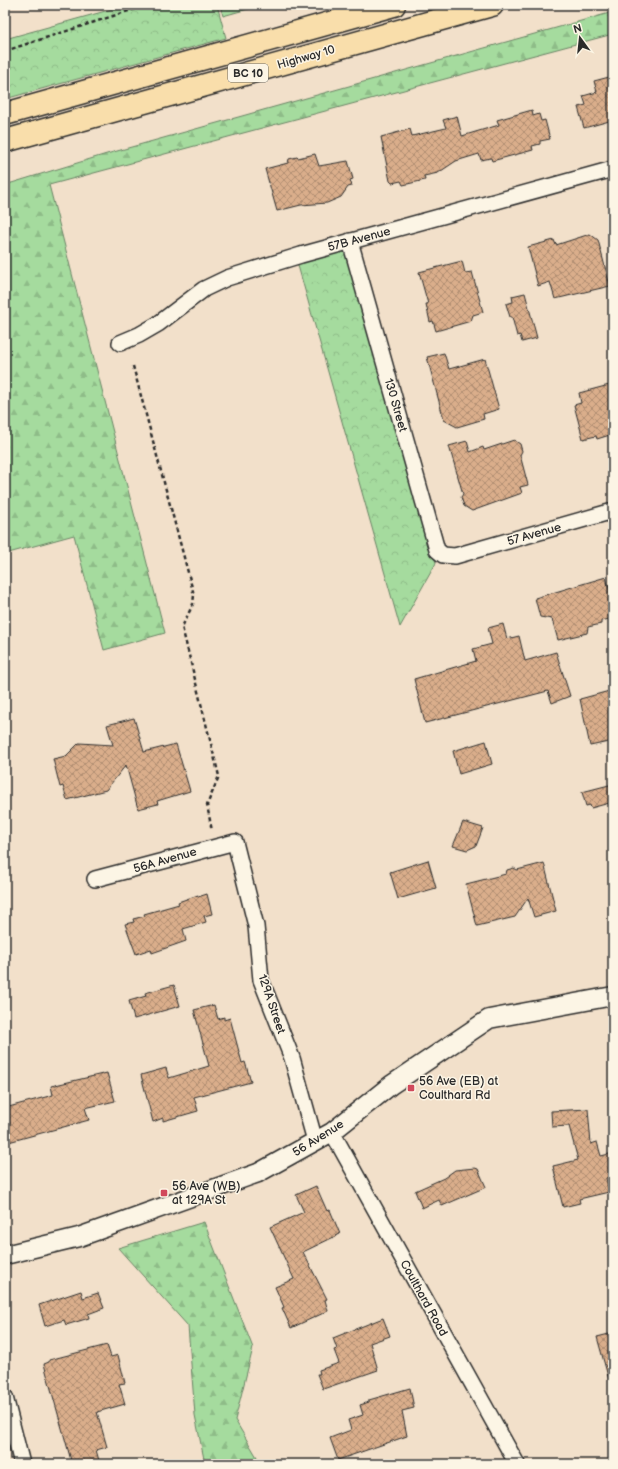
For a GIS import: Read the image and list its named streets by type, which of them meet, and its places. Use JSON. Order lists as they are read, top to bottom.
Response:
{
  "streets": {
    "highway": ["Highway 10", "BC 10"],
    "street": [
      "57B Avenue",
      "130 Street",
      "57 Avenue",
      "56A Avenue",
      "129A Street",
      "56 Avenue",
      "Coulthard Road"
    ]
  },
  "crossings": [
    ["57B Avenue", "130 Street"],
    ["130 Street", "57 Avenue"],
    ["56A Avenue", "129A Street"],
    ["129A Street", "56 Avenue"],
    ["56 Avenue", "Coulthard Road"]
  ],
  "places": {
    "transit": ["56 Ave (EB) at Coulthard Rd", "56 Ave (WB) at 129A St"]
  },
  "north": "top"
}
